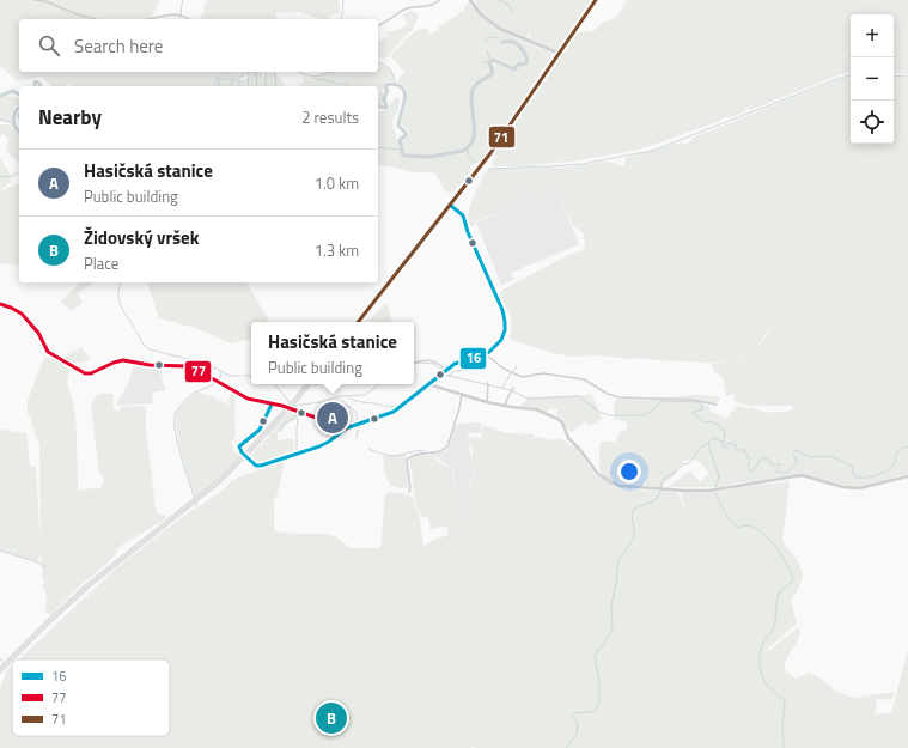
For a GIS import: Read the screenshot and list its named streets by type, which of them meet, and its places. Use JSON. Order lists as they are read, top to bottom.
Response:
{
  "lines": ["transit line 71", "transit line 16", "transit line 77"],
  "legend": ["16", "77", "71"],
  "page": {
    "map_buttons": ["+", "−"],
    "search": "Search here",
    "heading": ["Nearby", "2 results"],
    "list": [
      {
        "mark": "A",
        "name": "Hasičská stanice",
        "note": "Public building",
        "value": "1.0 km"
      },
      {
        "mark": "B",
        "name": "Židovský vršek",
        "note": "Place",
        "value": "1.3 km"
      }
    ],
    "popup": ["Hasičská stanice", "Public building"],
    "pins": ["A", "B"]
  }
}
